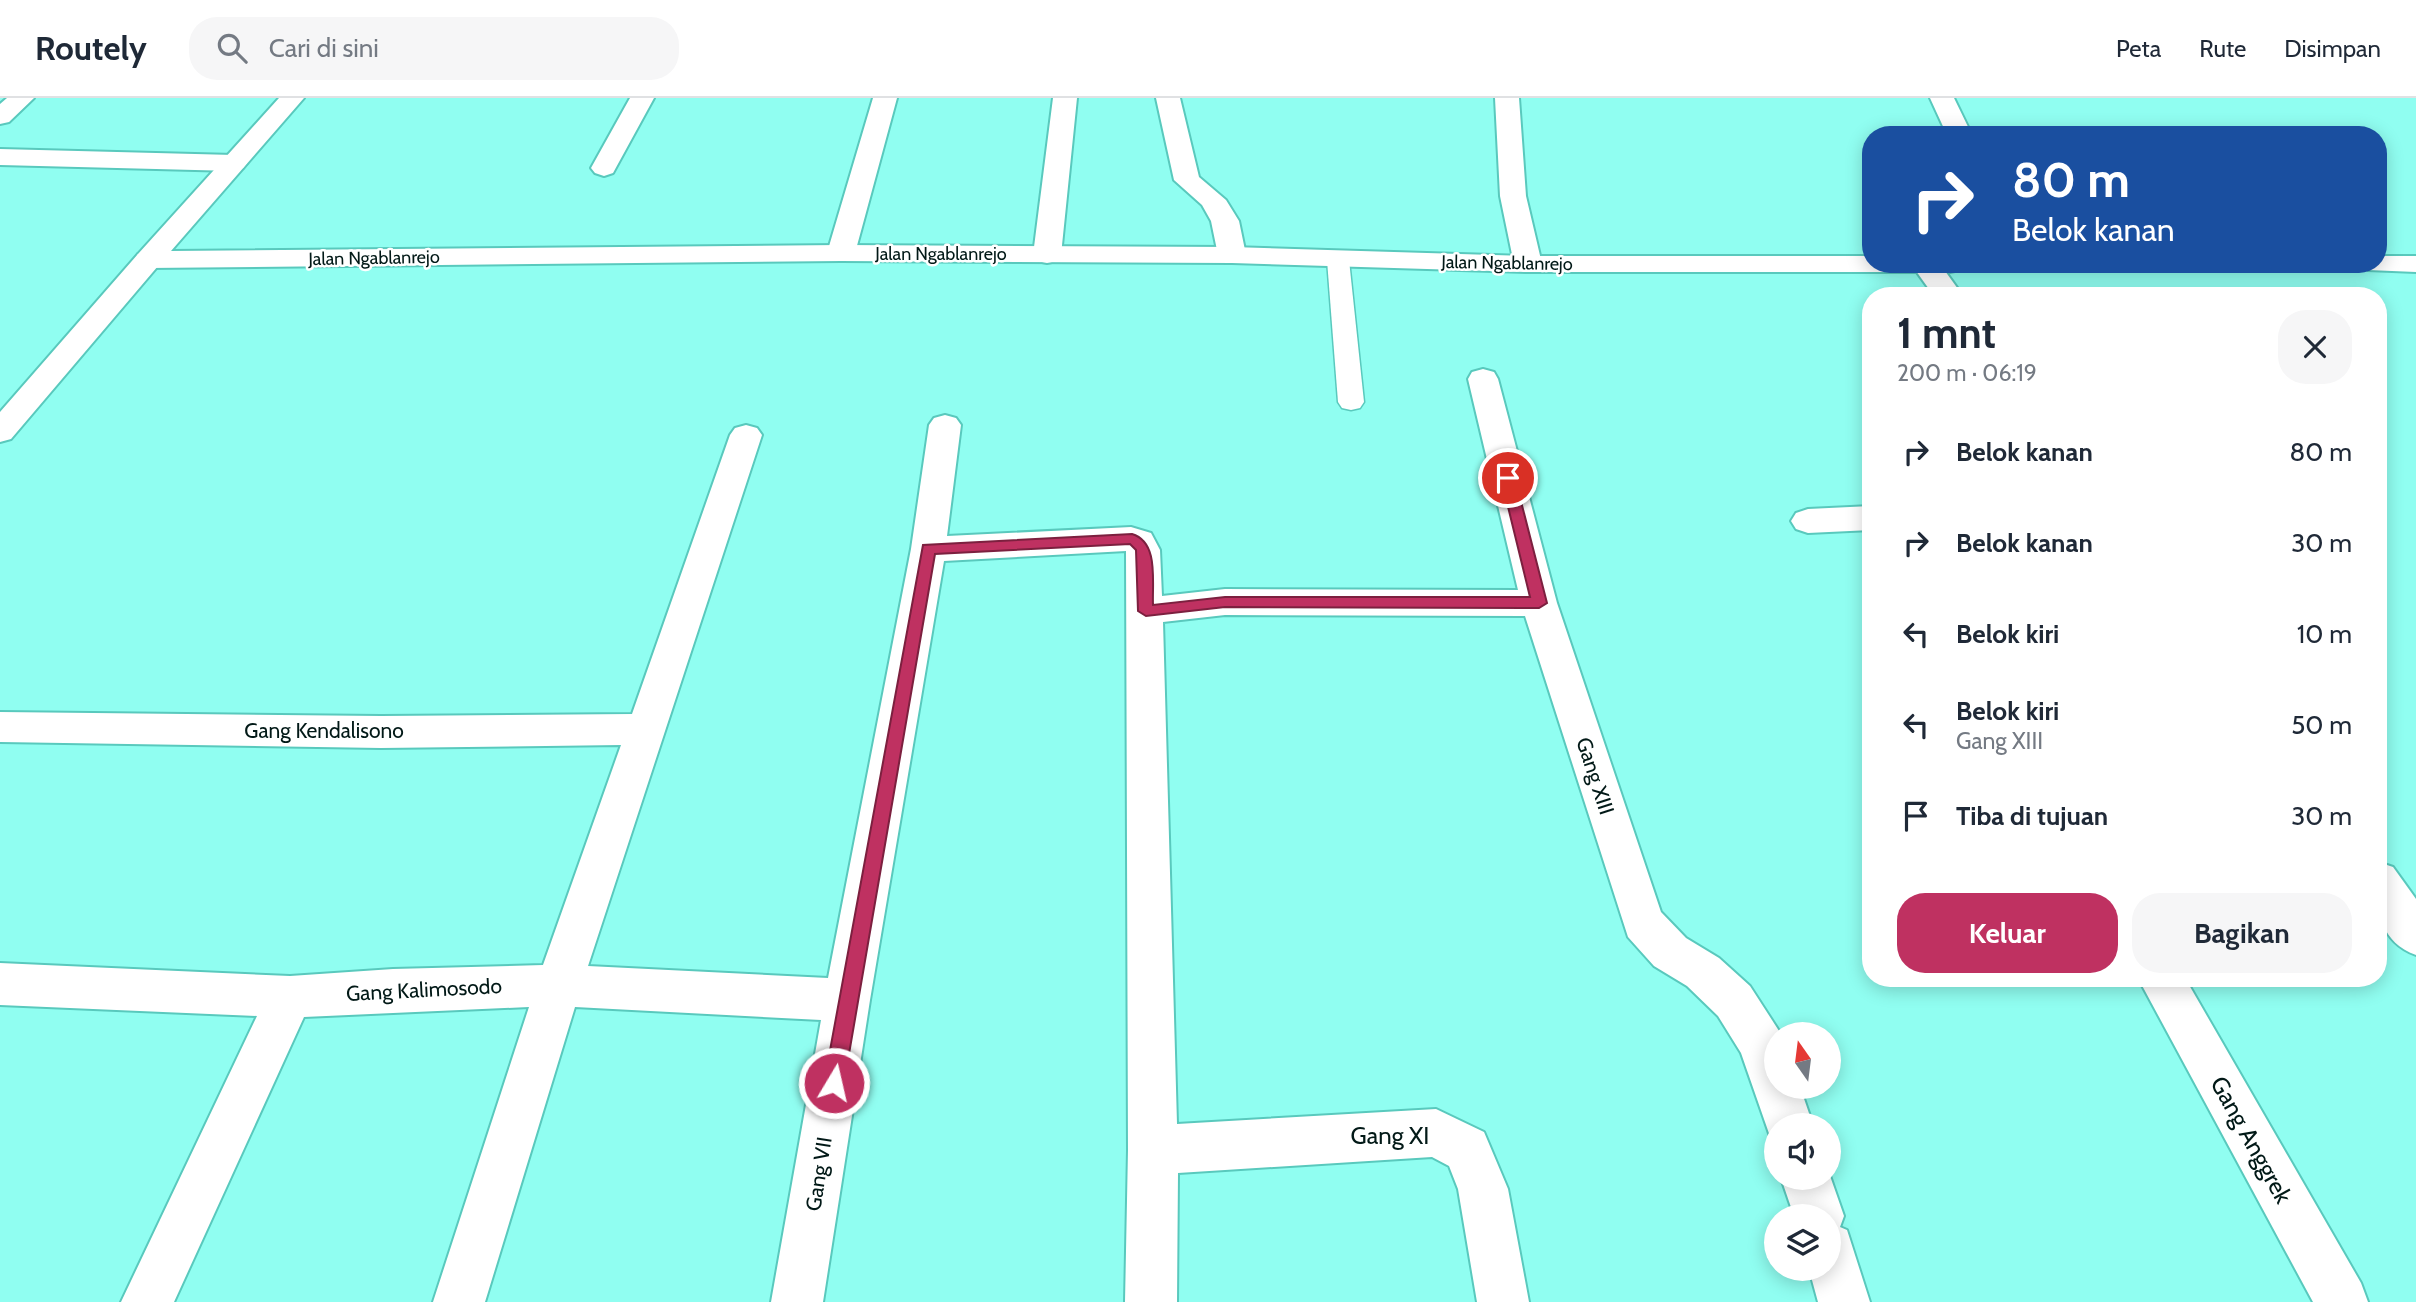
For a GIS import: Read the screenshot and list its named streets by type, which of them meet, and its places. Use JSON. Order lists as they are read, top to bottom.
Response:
{
  "streets": {
    "street": [
      "Jalan Ngablanrejo",
      "Gang Kendalisono",
      "Gang XIII",
      "Gang Kalimosodo",
      "Gang XI",
      "Gang Anggrek",
      "Gang VII"
    ]
  },
  "crossings": [
    ["Gang Kalimosodo", "Gang VII"]
  ],
  "north": "top",
  "page": {
    "header": "Routely",
    "search": "Cari di sini",
    "nav": ["Peta", "Rute", "Disimpan"],
    "turn": ["80 m", "Belok kanan"],
    "heading": ["1 mnt", "200 m · 06:19"],
    "list": [
      {
        "name": "Belok kanan",
        "value": "80 m"
      },
      {
        "name": "Belok kanan",
        "value": "30 m"
      },
      {
        "name": "Belok kiri",
        "value": "10 m"
      },
      {
        "name": "Belok kiri",
        "note": "Gang XIII",
        "value": "50 m"
      },
      {
        "name": "Tiba di tujuan",
        "value": "30 m"
      }
    ],
    "buttons": ["Keluar", "Bagikan"]
  }
}
